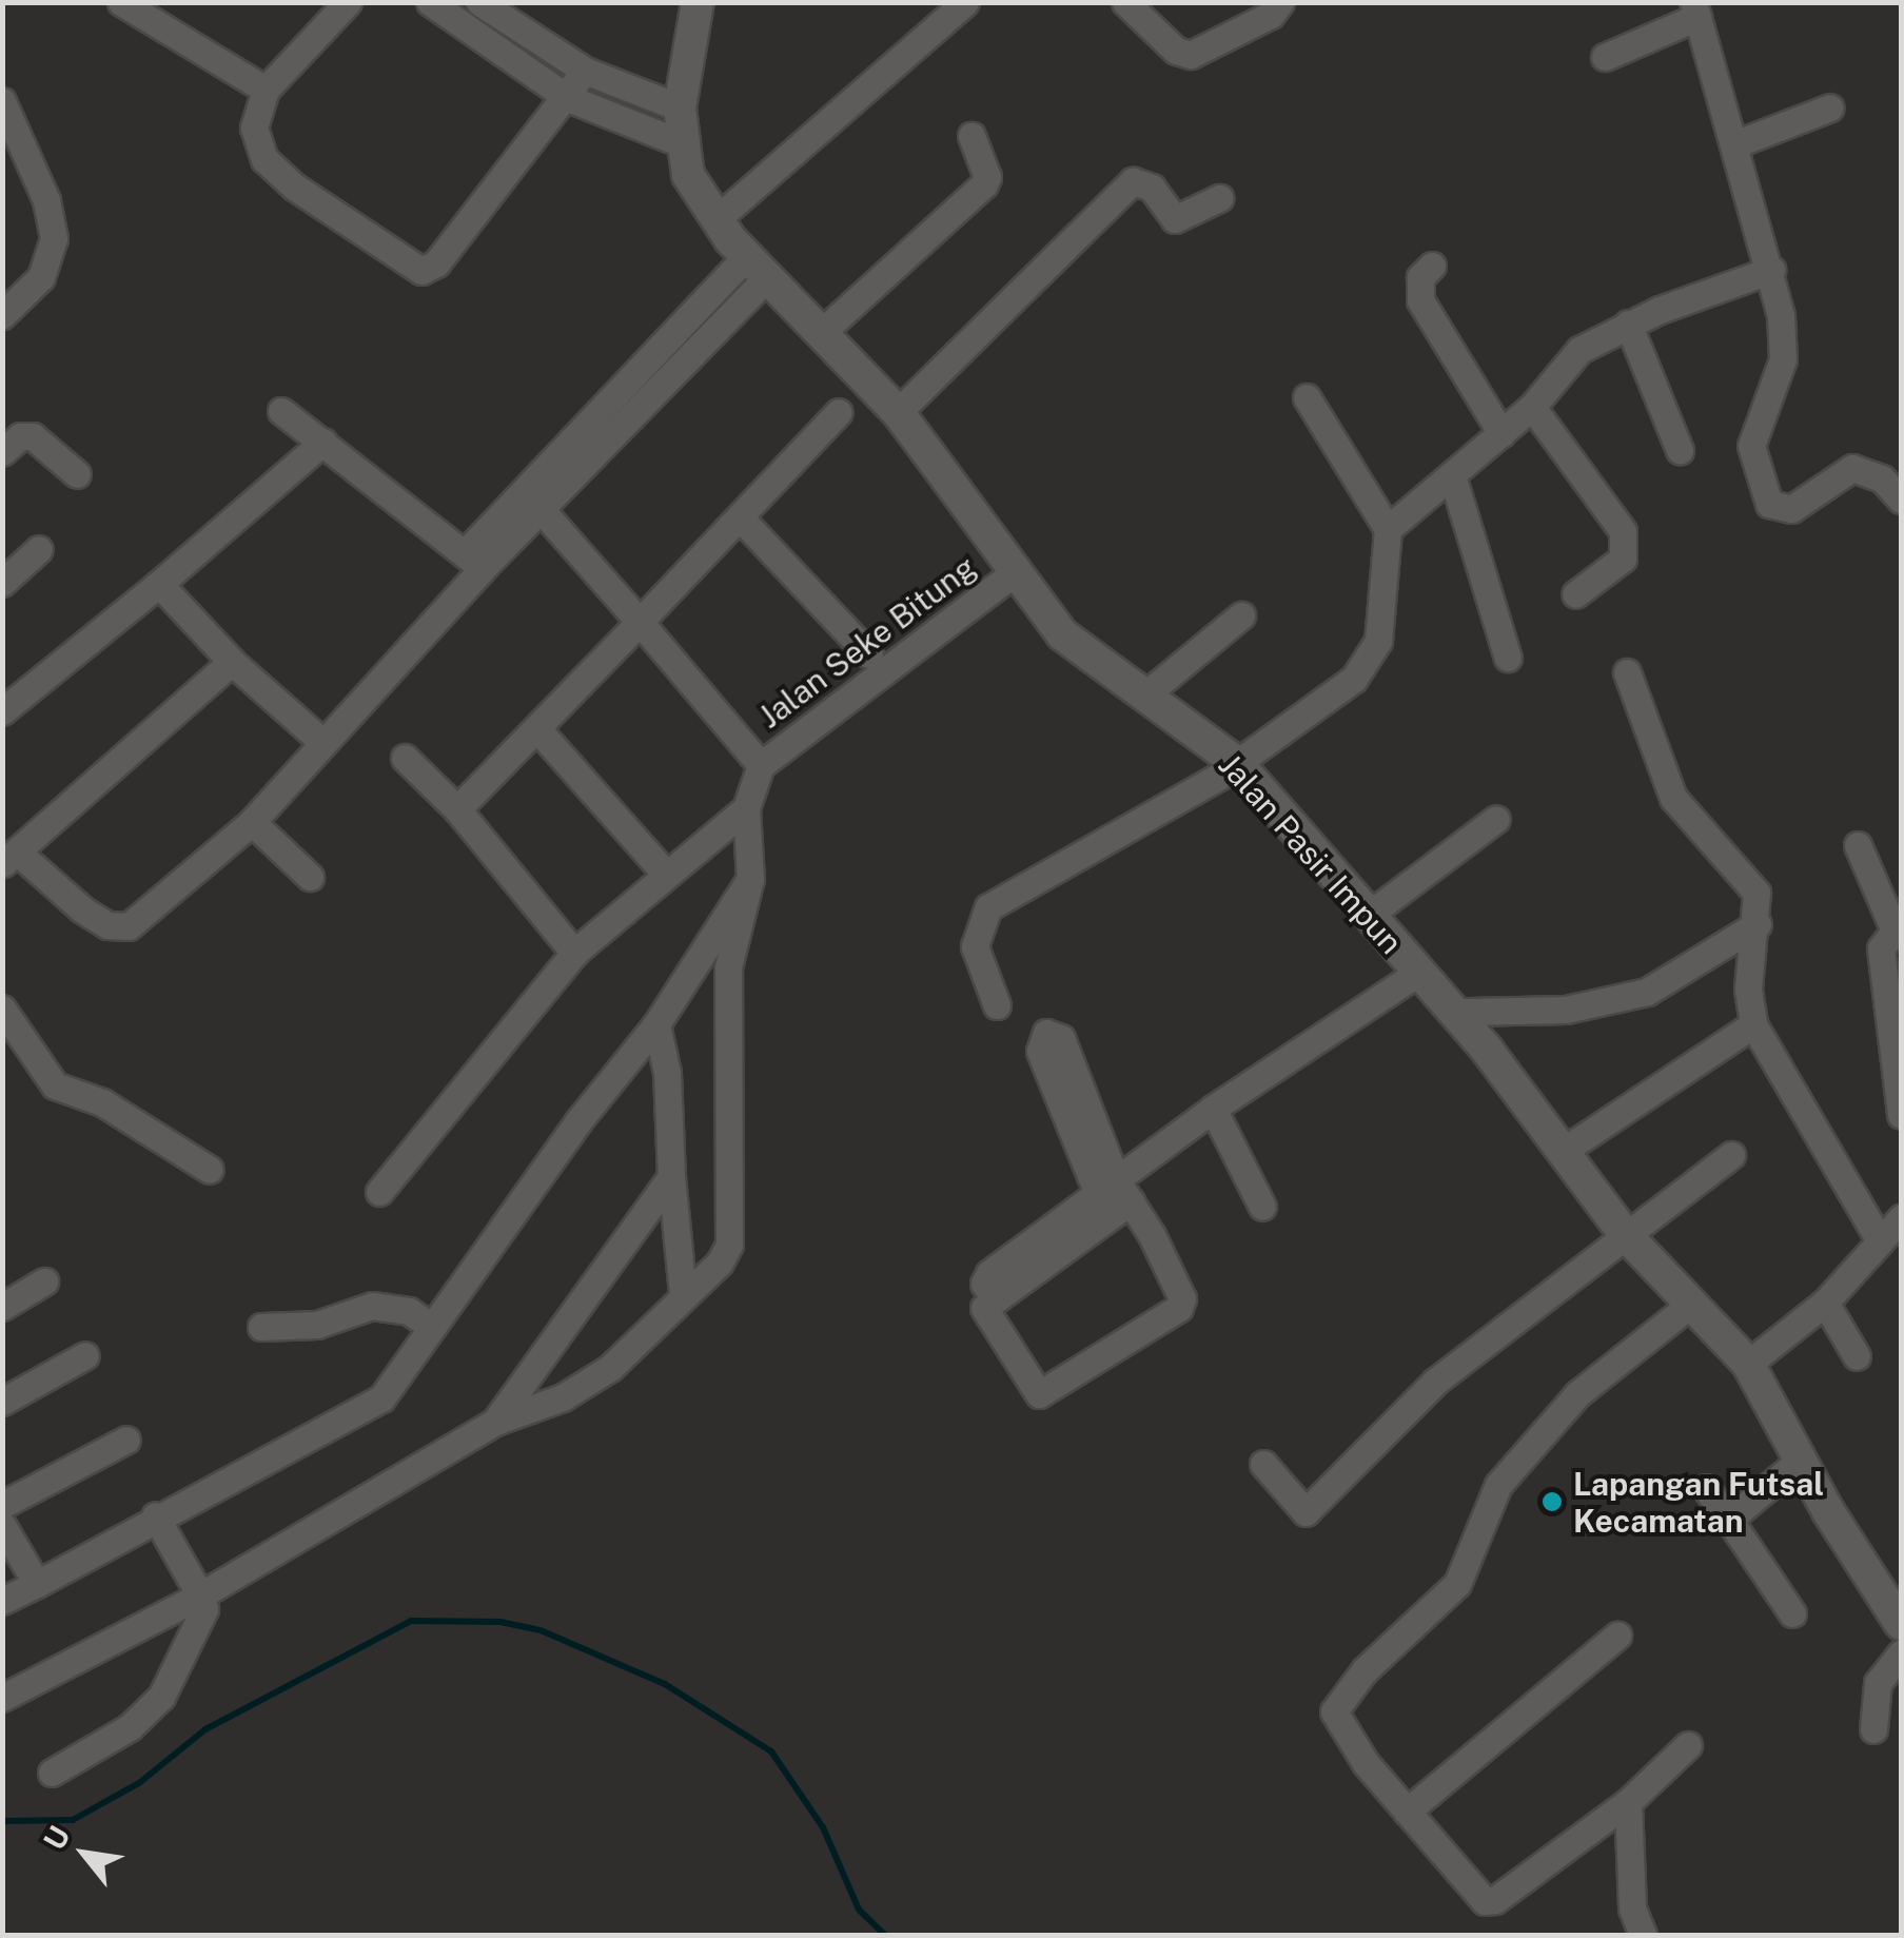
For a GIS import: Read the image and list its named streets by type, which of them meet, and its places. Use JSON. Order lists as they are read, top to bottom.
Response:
{
  "streets": {
    "street": ["Jalan Seke Bitung", "Jalan Pasir Impun"]
  },
  "crossings": [
    ["Jalan Seke Bitung", "Jalan Pasir Impun"]
  ],
  "places": ["Lapangan Futsal Kecamatan"],
  "north": "top left"
}
